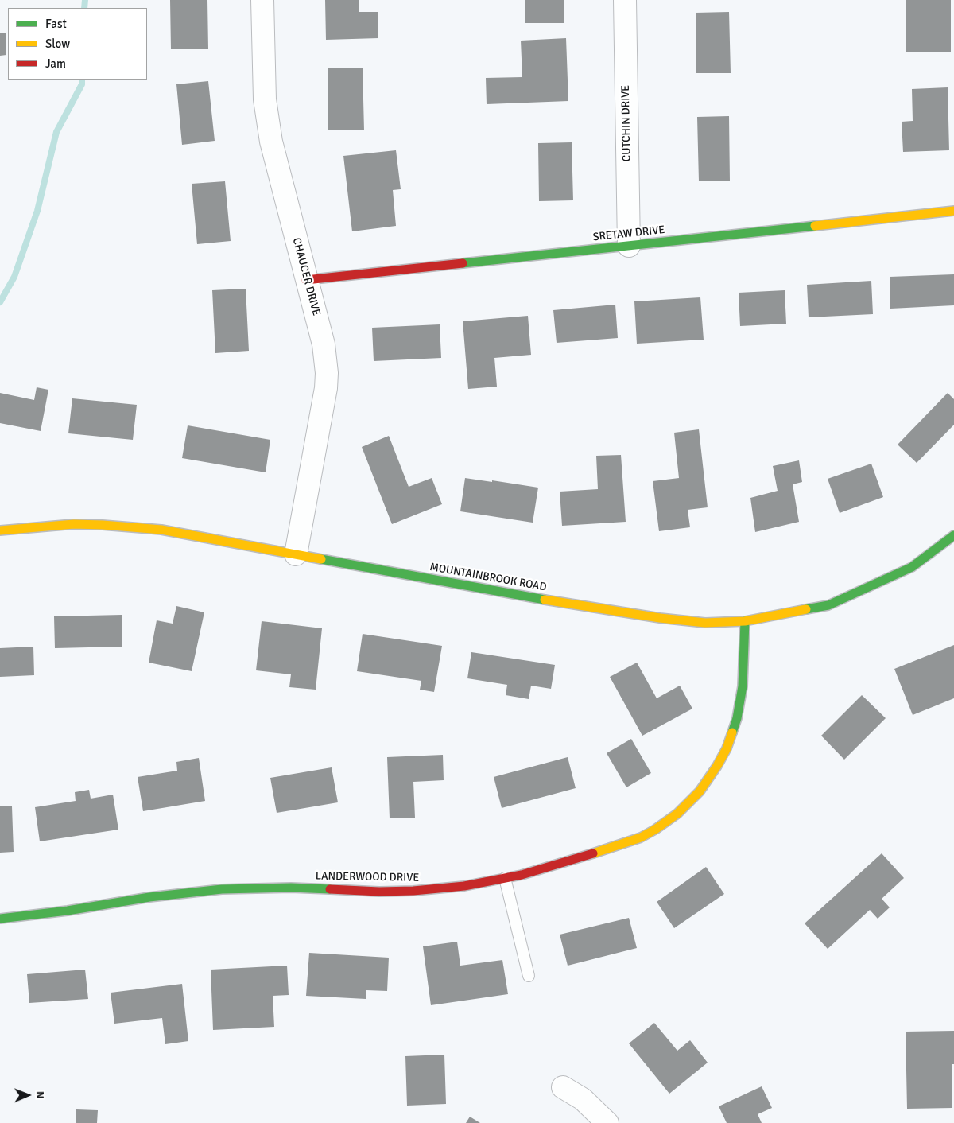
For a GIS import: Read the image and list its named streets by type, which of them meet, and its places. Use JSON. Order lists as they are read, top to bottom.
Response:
{
  "streets": {
    "street": [
      "CUTCHIN DRIVE",
      "SRETAW DRIVE",
      "CHAUCER DRIVE",
      "MOUNTAINBROOK ROAD",
      "LANDERWOOD DRIVE"
    ]
  },
  "crossings": [
    ["CUTCHIN DRIVE", "SRETAW DRIVE"],
    ["SRETAW DRIVE", "CHAUCER DRIVE"],
    ["CHAUCER DRIVE", "MOUNTAINBROOK ROAD"],
    ["MOUNTAINBROOK ROAD", "LANDERWOOD DRIVE"]
  ],
  "legend": ["Fast", "Slow", "Jam"],
  "north": "right"
}
